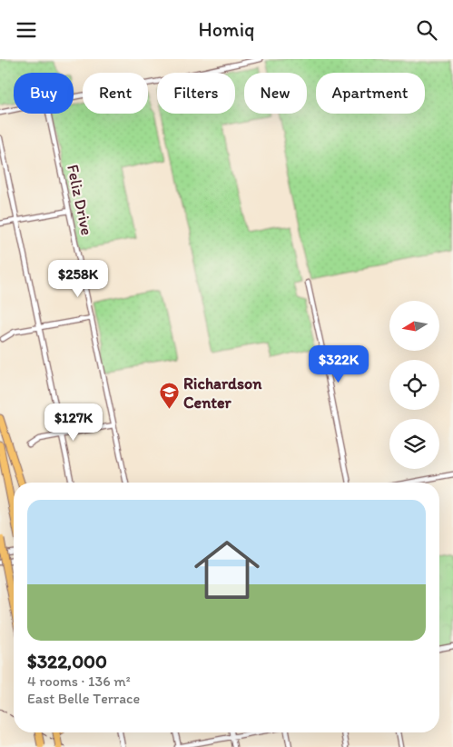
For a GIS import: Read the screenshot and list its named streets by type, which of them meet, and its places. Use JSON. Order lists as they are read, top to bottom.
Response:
{
  "streets": {
    "street": ["Feliz Drive"]
  },
  "places": {
    "school or university": ["Richardson Center"]
  },
  "north": "left",
  "page": {
    "header": "Homiq",
    "chip": [
      "Buy",
      "Rent",
      "Filters",
      "New",
      "Apartment"
    ],
    "price": ["$258K", "$322K", "$127K"],
    "list": [
      {
        "name": "$322,000",
        "note": "4 rooms · 136 m² · East Belle Terrace"
      }
    ]
  }
}
